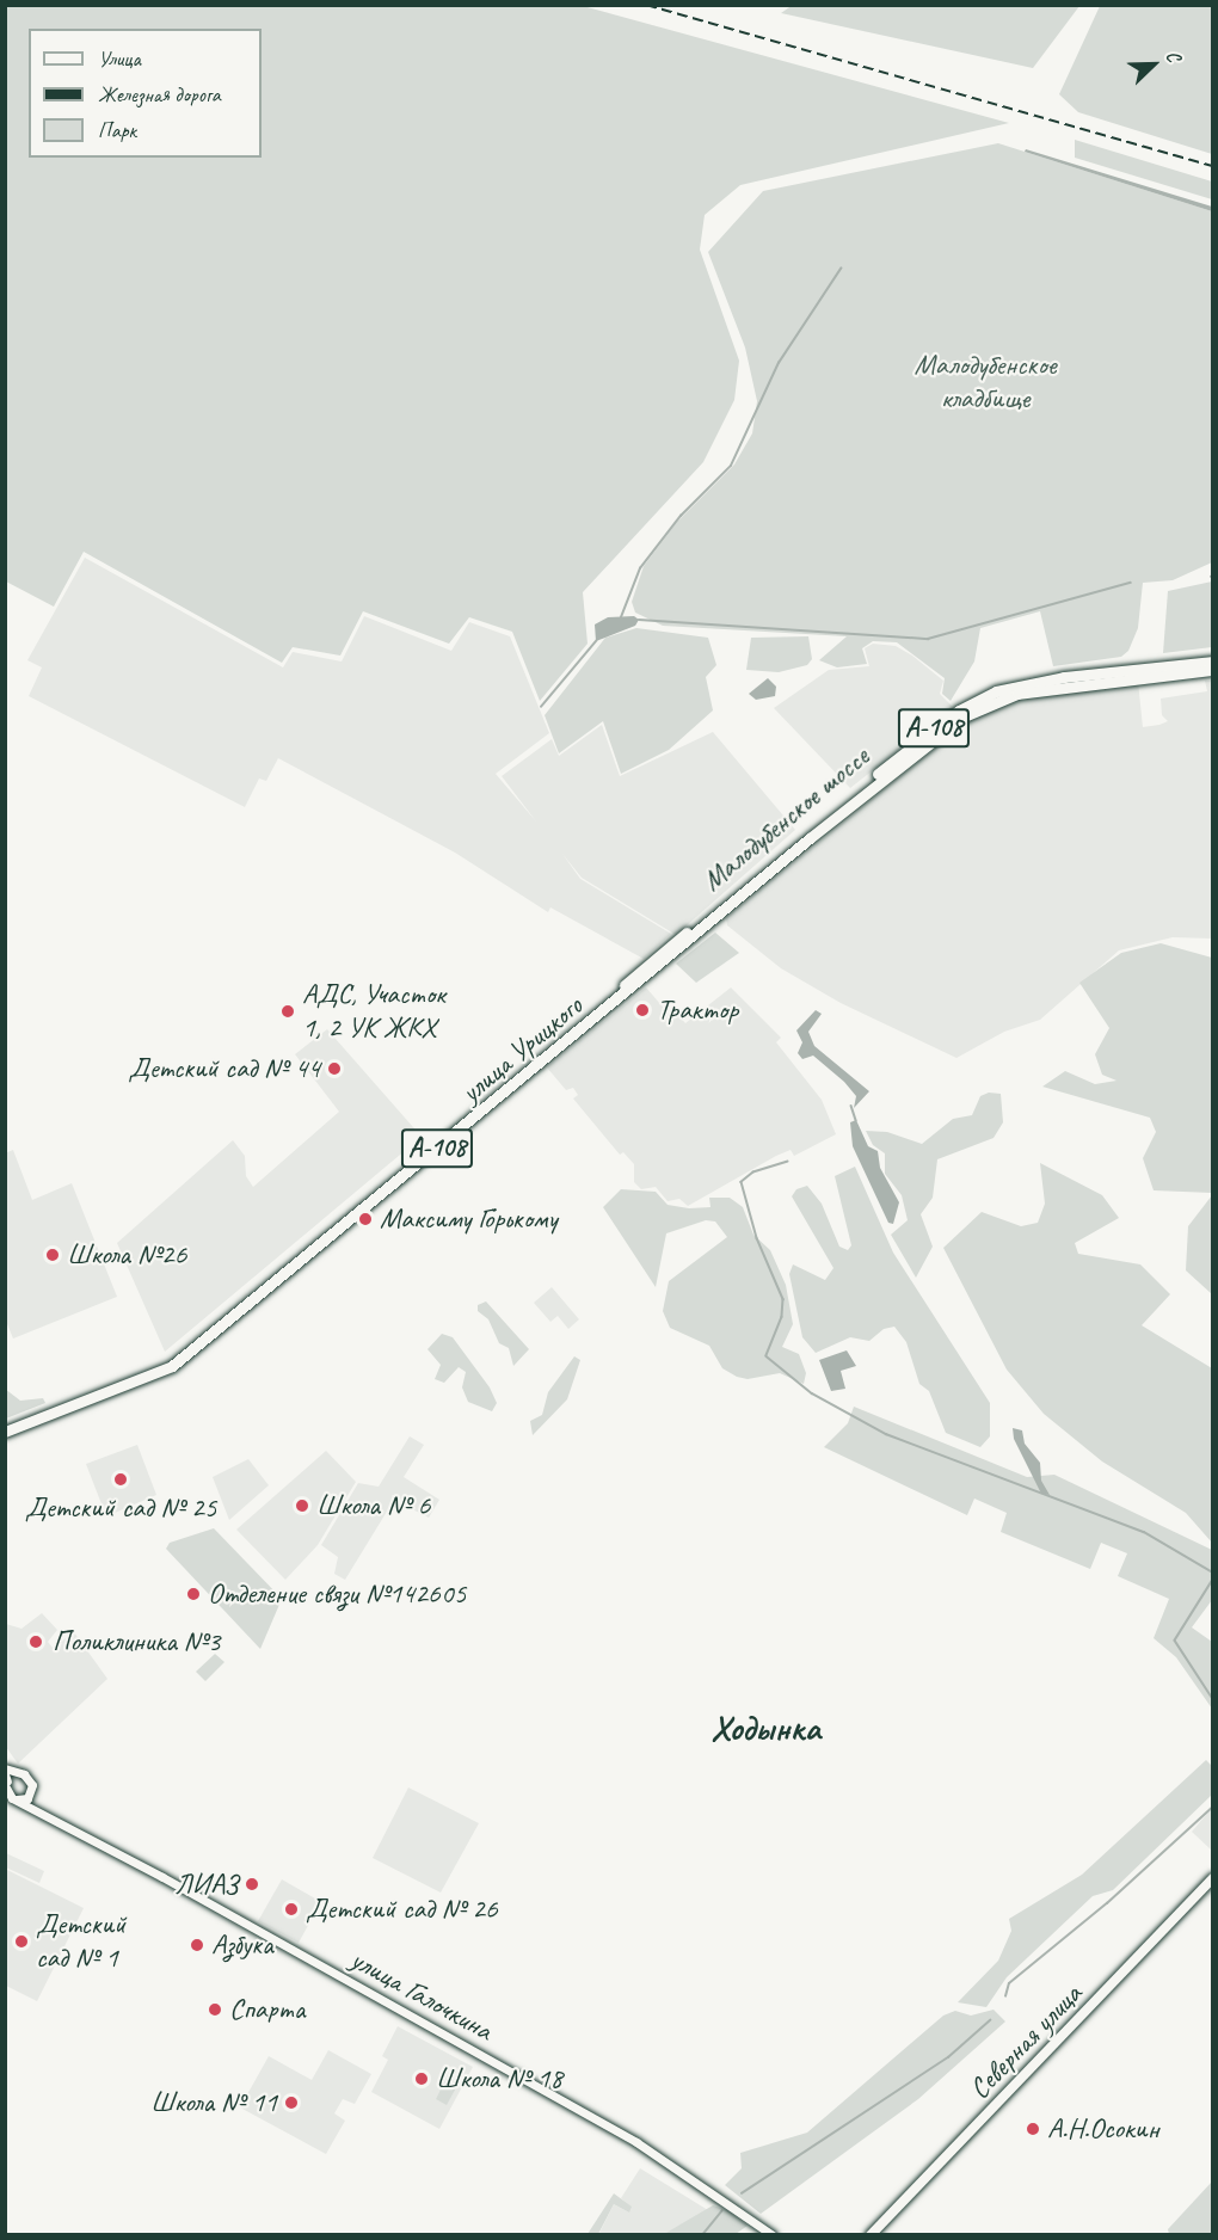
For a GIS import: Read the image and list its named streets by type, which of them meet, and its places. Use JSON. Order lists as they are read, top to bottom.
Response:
{
  "streets": {
    "highway": ["А-108", "Малодубенское шоссе", "улица Урицкого"],
    "main road": ["Северная улица"],
    "street": ["улица Галочкина"]
  },
  "crossings": [
    ["Малодубенское шоссе", "улица Урицкого"]
  ],
  "districts": ["Ходынка"],
  "parks": ["Малодубенское кладбище"],
  "places": [
    "Трактор",
    "АДС, Участок 1, 2 УК ЖКХ",
    "Детский сад № 44",
    "Максиму Горькому",
    "Школа №26",
    "Детский сад № 25",
    "Школа № 6",
    "Отделение связи №142605",
    "Поликлиника №3",
    "ЛИАЗ",
    "Детский сад № 26",
    "Детский сад № 1",
    "Азбука",
    "Спарта",
    "Школа № 18",
    "Школа № 11",
    "А.Н.Осокин"
  ],
  "legend": ["Улица", "Железная дорога", "Парк"],
  "north": "top right"
}
